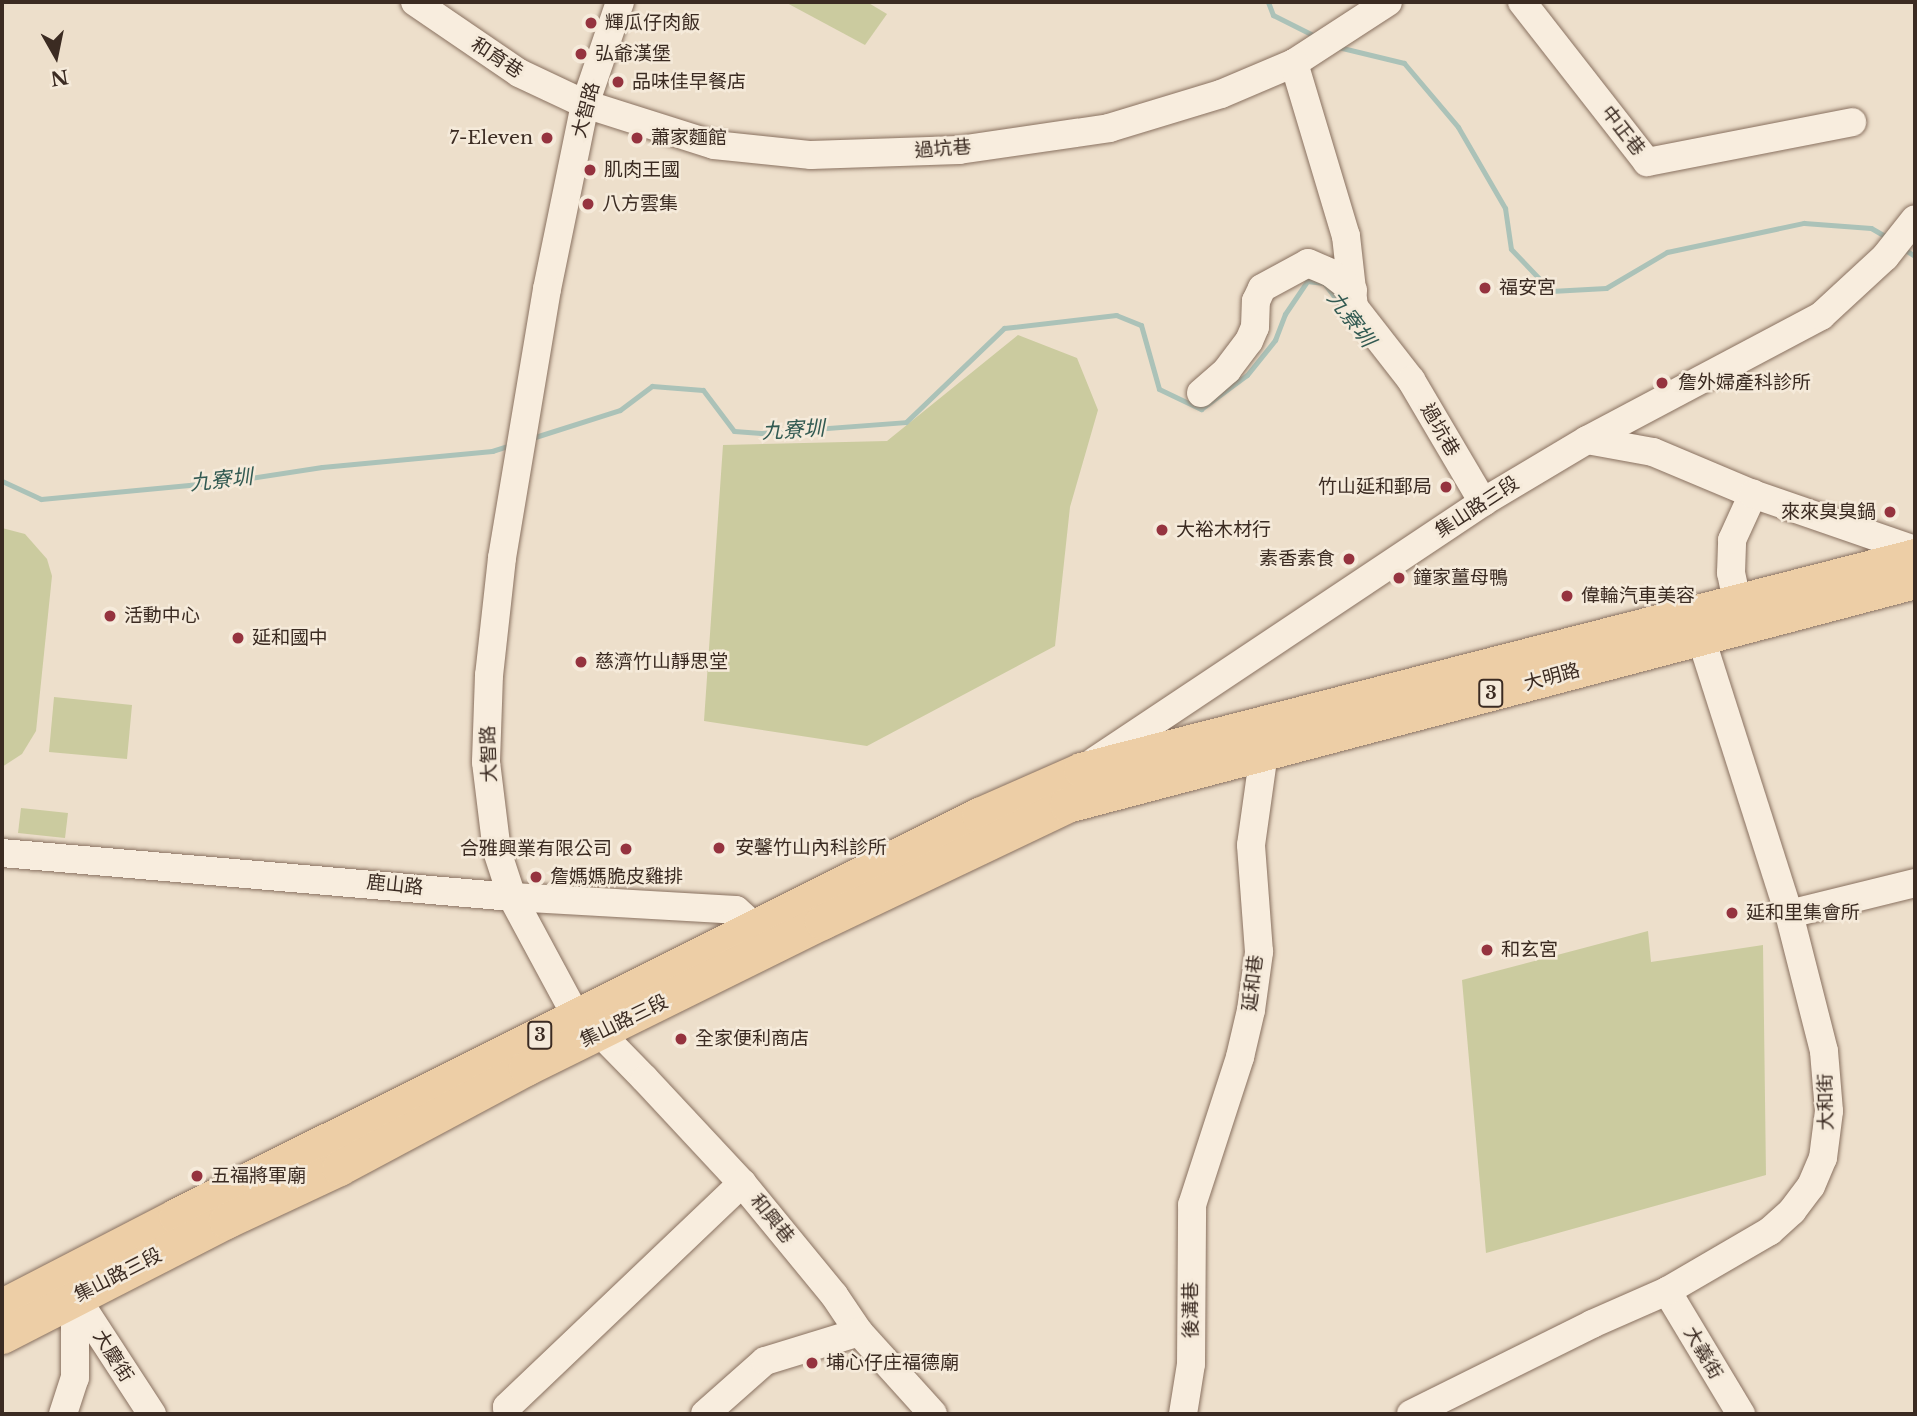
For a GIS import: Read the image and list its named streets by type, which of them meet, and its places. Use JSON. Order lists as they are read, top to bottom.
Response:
{
  "streets": {
    "main road": ["集山路三段", "大明路", "3"],
    "street": [
      "和育巷",
      "大智路",
      "中正巷",
      "過坑巷",
      "鹿山路",
      "延和巷",
      "大和街",
      "和興巷",
      "後溝巷",
      "大義街",
      "大慶街"
    ]
  },
  "crossings": [
    ["和育巷", "大智路"],
    ["和育巷", "過坑巷"],
    ["大智路", "過坑巷"],
    ["大智路", "集山路三段"],
    ["大智路", "鹿山路"],
    ["大智路", "和興巷"],
    ["過坑巷", "集山路三段"],
    ["集山路三段", "大明路"],
    ["集山路三段", "鹿山路"],
    ["集山路三段", "和興巷"],
    ["集山路三段", "大慶街"],
    ["大明路", "延和巷"],
    ["大明路", "大和街"],
    ["延和巷", "後溝巷"],
    ["大和街", "大義街"]
  ],
  "water": ["九寮圳"],
  "places": [
    "輝瓜仔肉飯",
    "弘爺漢堡",
    "品味佳早餐店",
    "7-Eleven",
    "蕭家麵館",
    "肌肉王國",
    "八方雲集",
    "福安宮",
    "詹外婦產科診所",
    "竹山延和郵局",
    "來來臭臭鍋",
    "大裕木材行",
    "素香素食",
    "鐘家薑母鴨",
    "偉輪汽車美容",
    "活動中心",
    "延和國中",
    "慈濟竹山靜思堂",
    "安馨竹山內科診所",
    "合雅興業有限公司",
    "詹媽媽脆皮雞排",
    "延和里集會所",
    "和玄宮",
    "全家便利商店",
    "五福將軍廟",
    "埔心仔庄福德廟"
  ],
  "north": "bottom"
}
